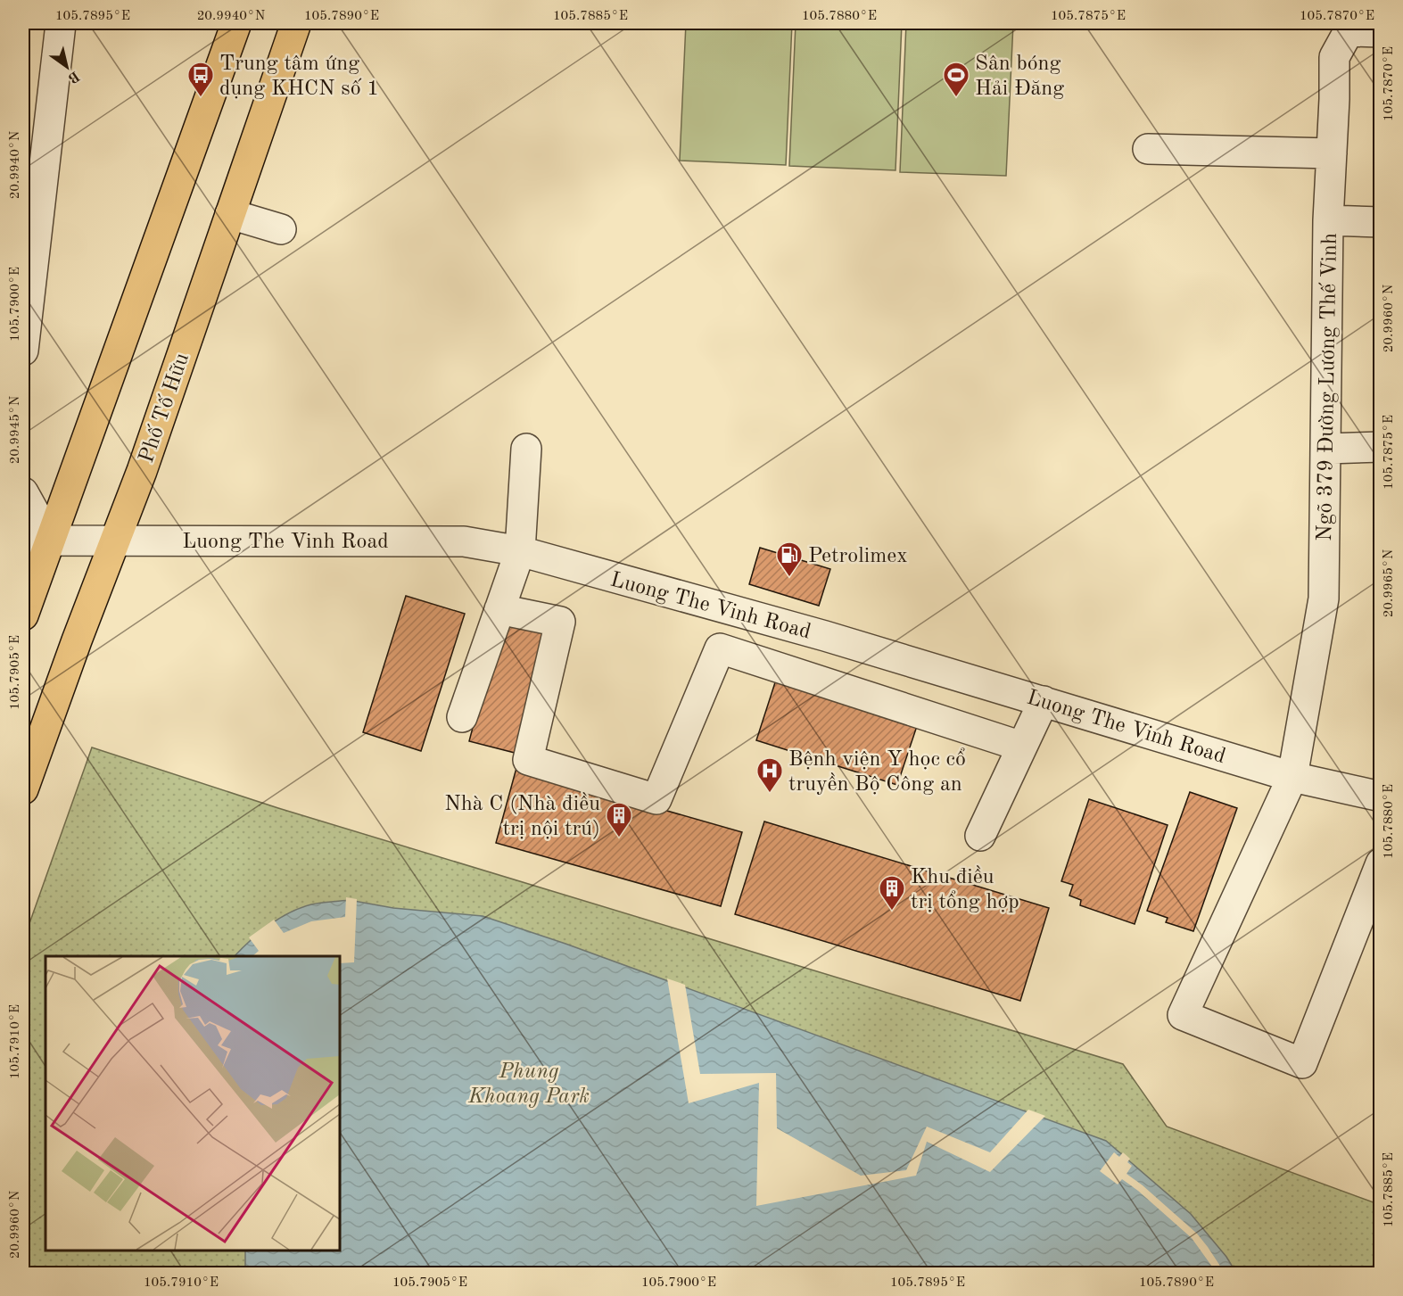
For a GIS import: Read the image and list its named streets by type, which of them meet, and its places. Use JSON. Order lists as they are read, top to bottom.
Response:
{
  "streets": {
    "main road": ["Phố Tố Hữu"],
    "street": ["Ngõ 379 Đường Lương Thế Vinh", "Luong The Vinh Road"]
  },
  "crossings": [
    ["Ngõ 379 Đường Lương Thế Vinh", "Luong The Vinh Road"],
    ["Phố Tố Hữu", "Luong The Vinh Road"]
  ],
  "parks": ["Phung Khoang Park"],
  "places": {
    "bus stop": ["Trung tâm ứng dụng KHCN số 1"],
    "sports": ["Sân bóng Hải Đăng"],
    "fuel station": ["Petrolimex"],
    "hospital": ["Bệnh viện Y học cổ truyền Bộ Công an"],
    "building": ["Nhà C (Nhà điều trị nội trú)", "Khu điều trị tổng hợp"]
  },
  "north": "bottom right",
  "coordinates": [
    "105.7895°E",
    "20.9940°N",
    "105.7890°E",
    "105.7885°E",
    "105.7880°E",
    "105.7875°E",
    "105.7870°E",
    "105.7900°E",
    "20.9960°N",
    "20.9945°N",
    "20.9965°N",
    "105.7905°E",
    "105.7910°E"
  ]
}
